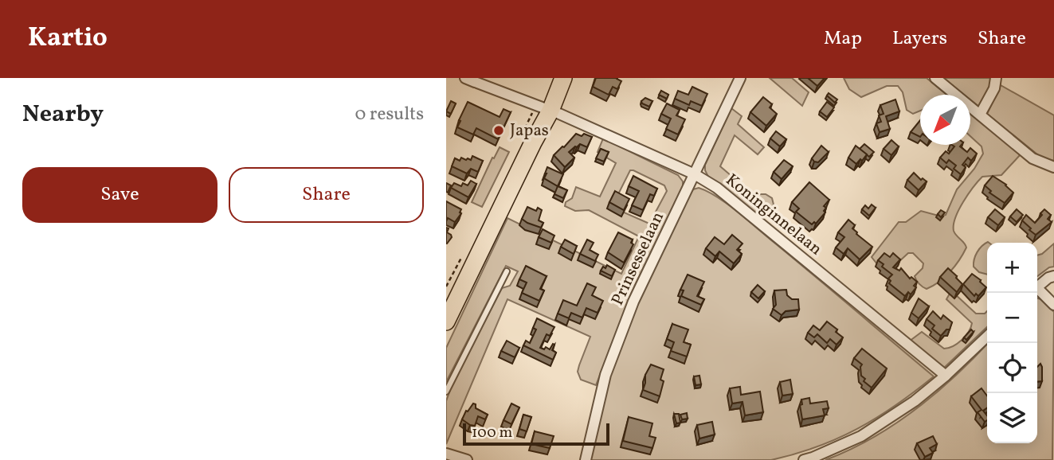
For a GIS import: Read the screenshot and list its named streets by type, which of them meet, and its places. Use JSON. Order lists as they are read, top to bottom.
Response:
{
  "streets": {
    "street": ["Koninginnelaan", "Prinsesselaan"]
  },
  "crossings": [
    ["Koninginnelaan", "Prinsesselaan"]
  ],
  "places": ["Japas"],
  "scale_bar": "100 m",
  "north": "bottom left",
  "page": {
    "header": "Kartio",
    "nav": ["Map", "Layers", "Share"],
    "heading": ["Nearby", "0 results"],
    "buttons": ["Save", "Share"],
    "map_buttons": ["+", "−"],
    "scale": "100 m"
  }
}
